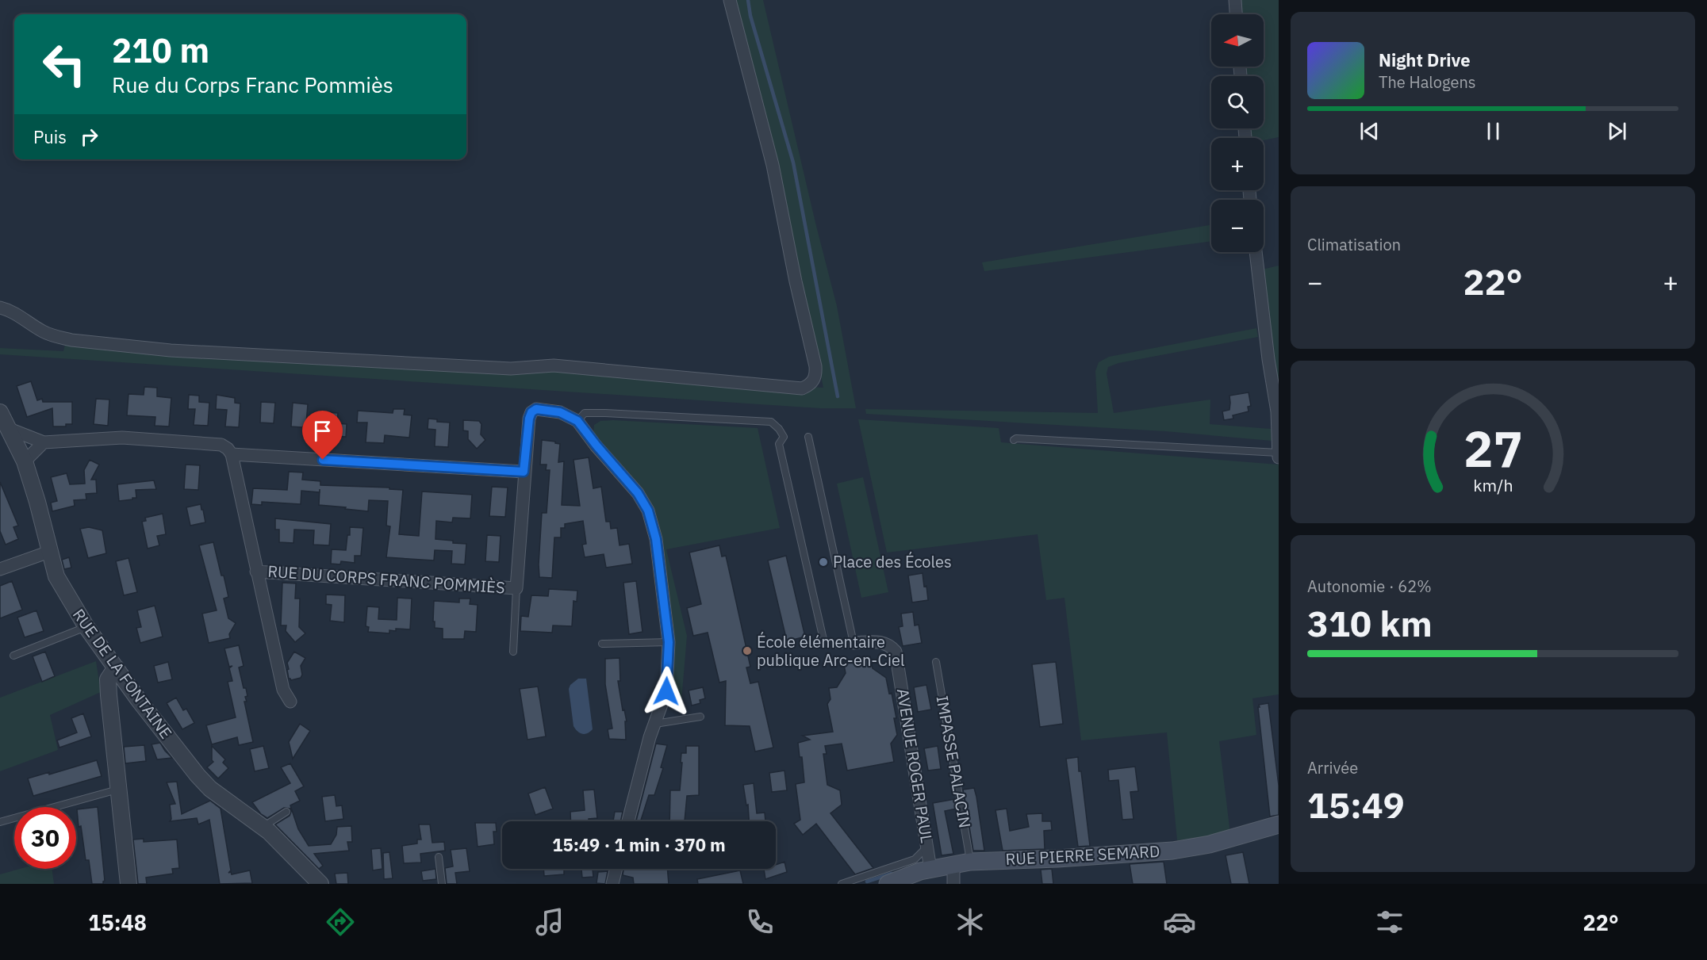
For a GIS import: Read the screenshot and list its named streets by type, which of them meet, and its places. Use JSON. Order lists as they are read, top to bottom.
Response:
{
  "streets": {
    "main road": ["RUE PIERRE SEMARD"],
    "street": ["RUE DU CORPS FRANC POMMIÈS", "RUE DE LA FONTAINE", "AVENUE ROGER PAUL"],
    "lane": ["IMPASSE PALACIN"]
  },
  "crossings": [
    ["IMPASSE PALACIN", "RUE PIERRE SEMARD"],
    ["AVENUE ROGER PAUL", "RUE PIERRE SEMARD"]
  ],
  "places": ["Place des Écoles", "École élémentaire publique Arc-en-Ciel"],
  "north": "left",
  "page": {
    "map_buttons": ["+", "−"],
    "turn": ["210 m", "Rue du Corps Franc Pommiès"],
    "song": ["Night Drive", "The Halogens"],
    "then": "Puis",
    "tile": [
      "Climatisation",
      ["Autonomie · 62%", "310 km"],
      ["Arrivée", "15:49"]
    ],
    "heat": ["−", "22°", "+"],
    "limit": "30",
    "trip": "15:49 · 1 min · 370 m",
    "tabs": ["15:48", "22°"],
    "gauge": ["27", "km/h"]
  }
}
